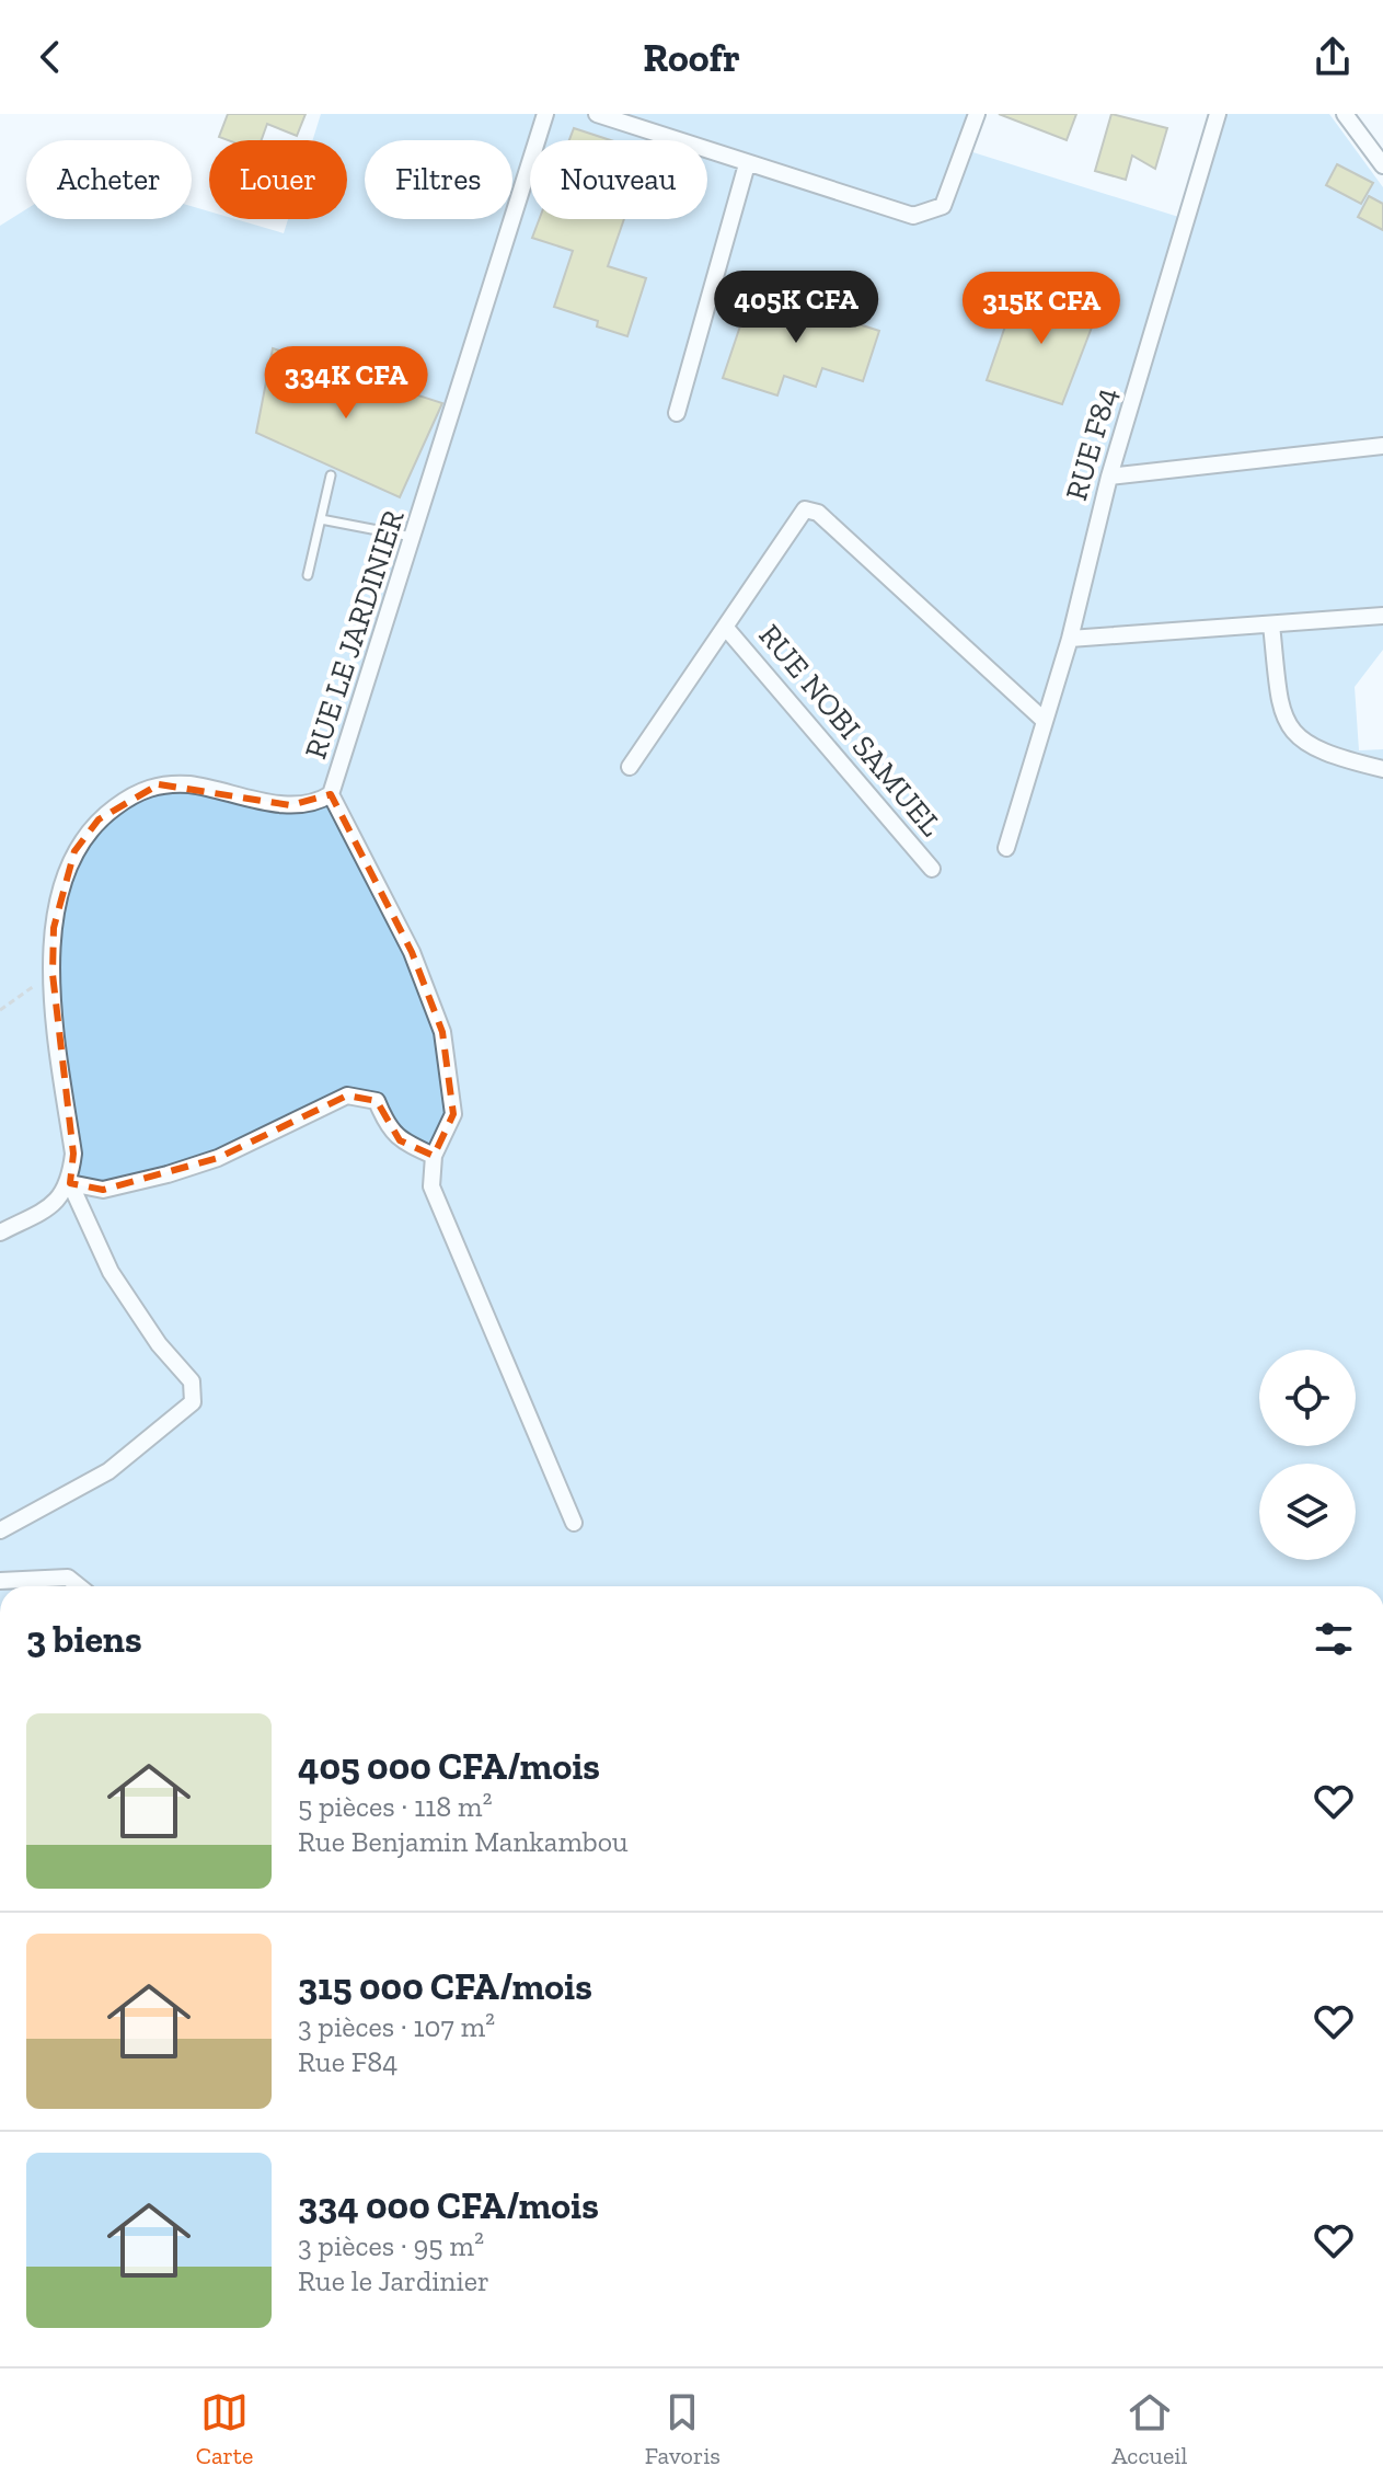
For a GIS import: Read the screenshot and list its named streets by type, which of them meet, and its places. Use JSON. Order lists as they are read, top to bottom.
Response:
{
  "streets": {
    "street": ["RUE F84", "RUE LE JARDINIER", "RUE NOBI SAMUEL"]
  },
  "page": {
    "header": "Roofr",
    "chip": [
      "Acheter",
      "Louer",
      "Filtres",
      "Nouveau"
    ],
    "price": ["405K CFA", "315K CFA", "334K CFA"],
    "heading": "3 biens",
    "list": [
      {
        "name": "405 000 CFA/mois",
        "note": "5 pièces · 118 m² · Rue Benjamin Mankambou"
      },
      {
        "name": "315 000 CFA/mois",
        "note": "3 pièces · 107 m² · Rue F84"
      },
      {
        "name": "334 000 CFA/mois",
        "note": "3 pièces · 95 m² · Rue le Jardinier"
      }
    ],
    "tabs": ["Carte", "Favoris", "Accueil"]
  }
}
